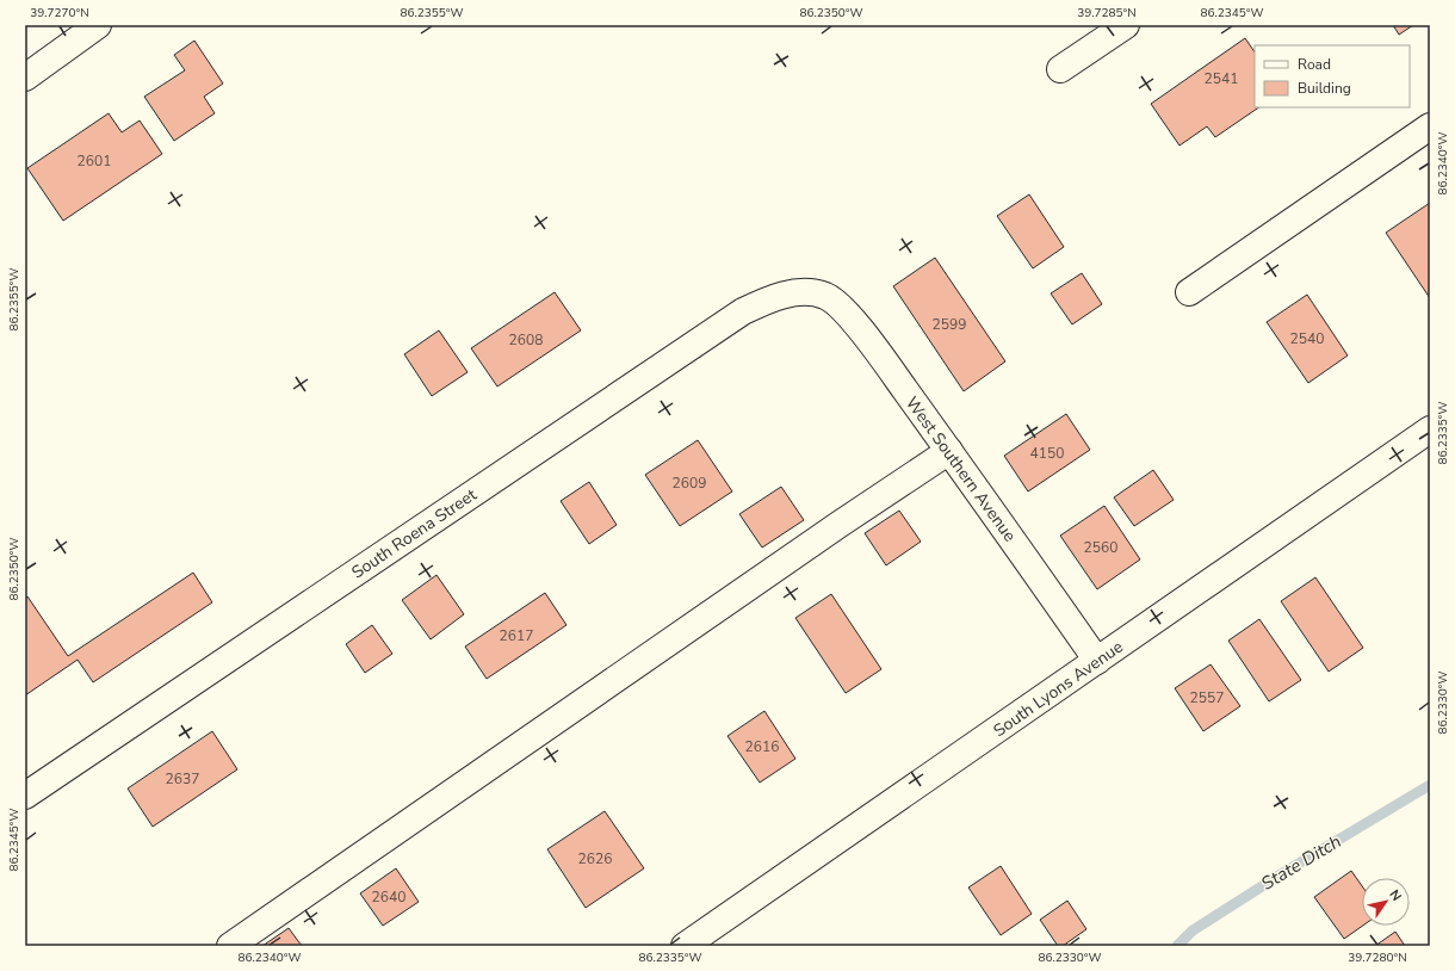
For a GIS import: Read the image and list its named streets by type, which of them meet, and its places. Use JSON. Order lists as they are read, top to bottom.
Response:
{
  "streets": {
    "street": ["West Southern Avenue", "South Roena Street", "South Lyons Avenue"]
  },
  "crossings": [
    ["West Southern Avenue", "South Roena Street"],
    ["West Southern Avenue", "South Lyons Avenue"]
  ],
  "water": ["State Ditch"],
  "house_numbers": [
    "2541",
    "2601",
    "2599",
    "2540",
    "2608",
    "4150",
    "2609",
    "2560",
    "2617",
    "2557",
    "2616",
    "2637",
    "2626",
    "2640"
  ],
  "legend": ["Road", "Building"],
  "north": "top right",
  "coordinates": [
    "39.7270°N",
    "86.2355°W",
    "86.2350°W",
    "39.7285°N",
    "86.2345°W",
    "86.2340°W",
    "86.2335°W",
    "86.2330°W",
    "39.7280°N"
  ]
}
